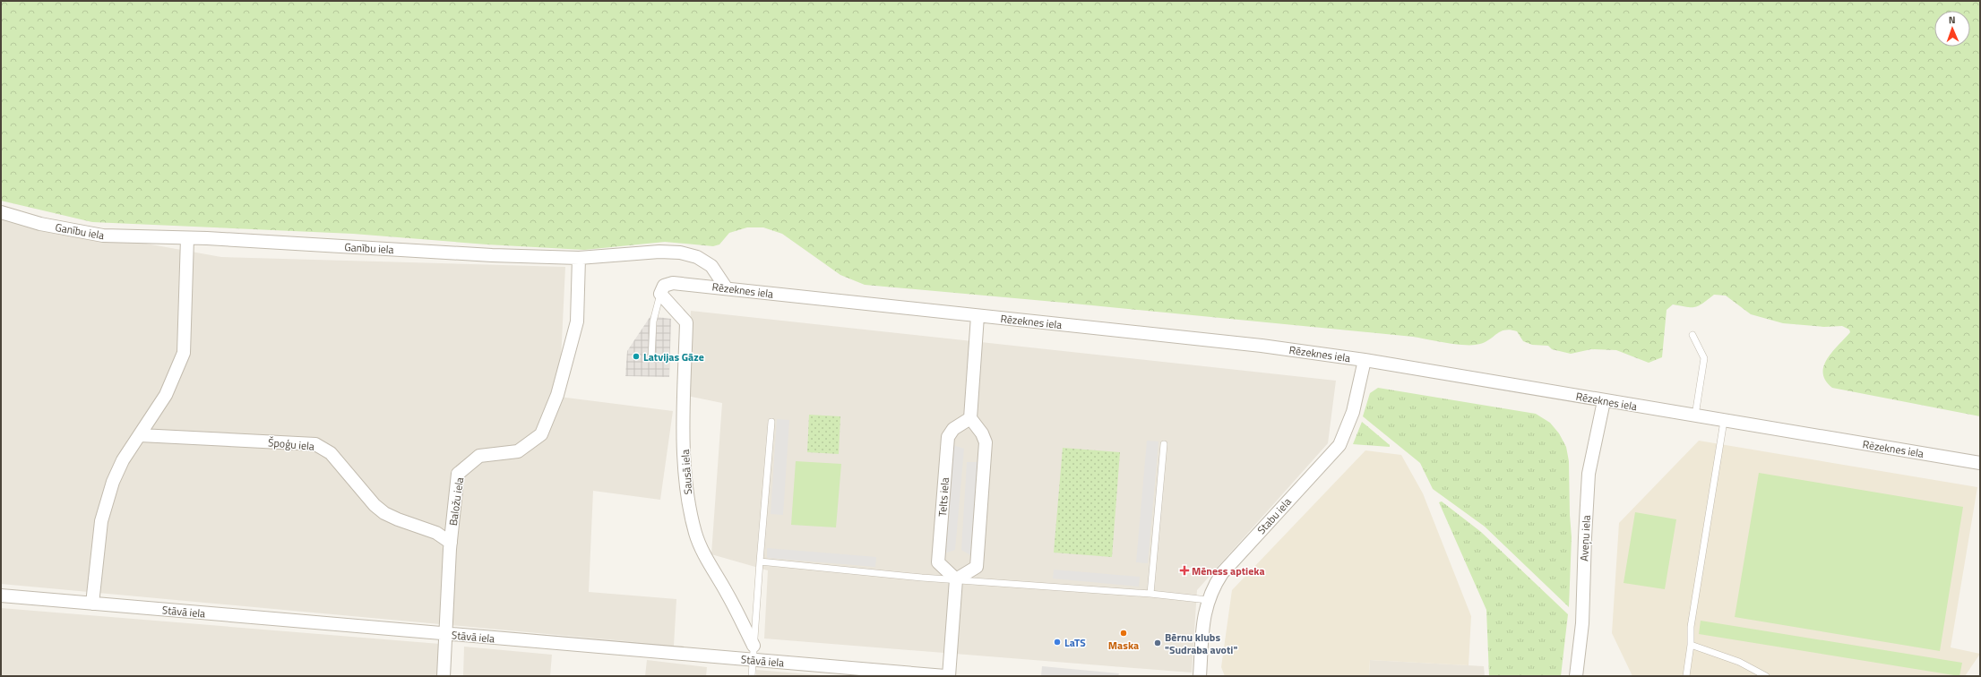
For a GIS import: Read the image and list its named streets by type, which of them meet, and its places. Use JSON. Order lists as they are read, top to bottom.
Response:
{
  "streets": {
    "street": [
      "Ganību iela",
      "Rēzeknes iela",
      "Špoģu iela",
      "Sausā iela",
      "Telts iela",
      "Baložu iela",
      "Stabu iela",
      "Aveņu iela",
      "Stāvā iela"
    ]
  },
  "crossings": [
    ["Ganību iela", "Rēzeknes iela"],
    ["Ganību iela", "Baložu iela"],
    ["Rēzeknes iela", "Sausā iela"],
    ["Rēzeknes iela", "Stabu iela"],
    ["Rēzeknes iela", "Aveņu iela"],
    ["Špoģu iela", "Baložu iela"],
    ["Baložu iela", "Stāvā iela"]
  ],
  "places": {
    "other": [
      "Latvijas Gāze",
      "Maska",
      "LaTS",
      "Bērnu klubs \"Sudraba avoti\""
    ],
    "health": ["Mēness aptieka"]
  },
  "north": "top"
}
